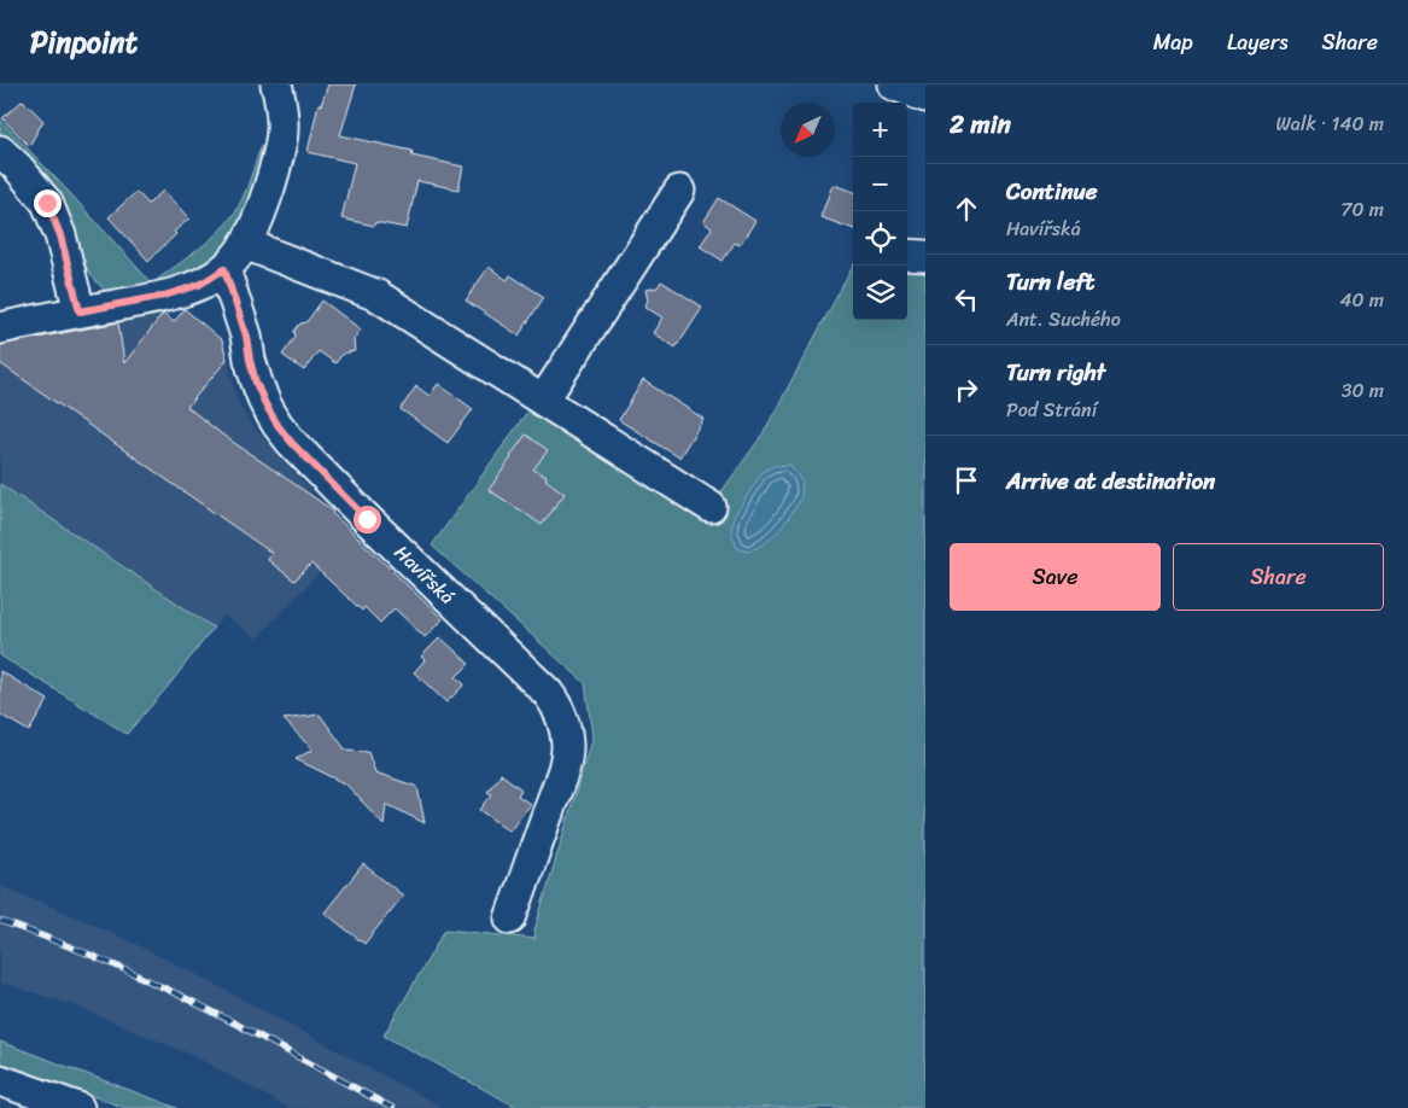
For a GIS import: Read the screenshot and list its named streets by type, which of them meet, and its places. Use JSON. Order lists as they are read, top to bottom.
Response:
{
  "streets": {
    "street": ["Havířská"]
  },
  "north": "bottom left",
  "page": {
    "header": "Pinpoint",
    "nav": ["Map", "Layers", "Share"],
    "heading": ["2 min", "Walk · 140 m"],
    "map_buttons": ["+", "−"],
    "list": [
      ["Continue", "Havířská", "70 m"],
      ["Turn left", "Ant. Suchého", "40 m"],
      ["Turn right", "Pod Strání", "30 m"],
      "Arrive at destination"
    ],
    "buttons": ["Save", "Share"]
  }
}
